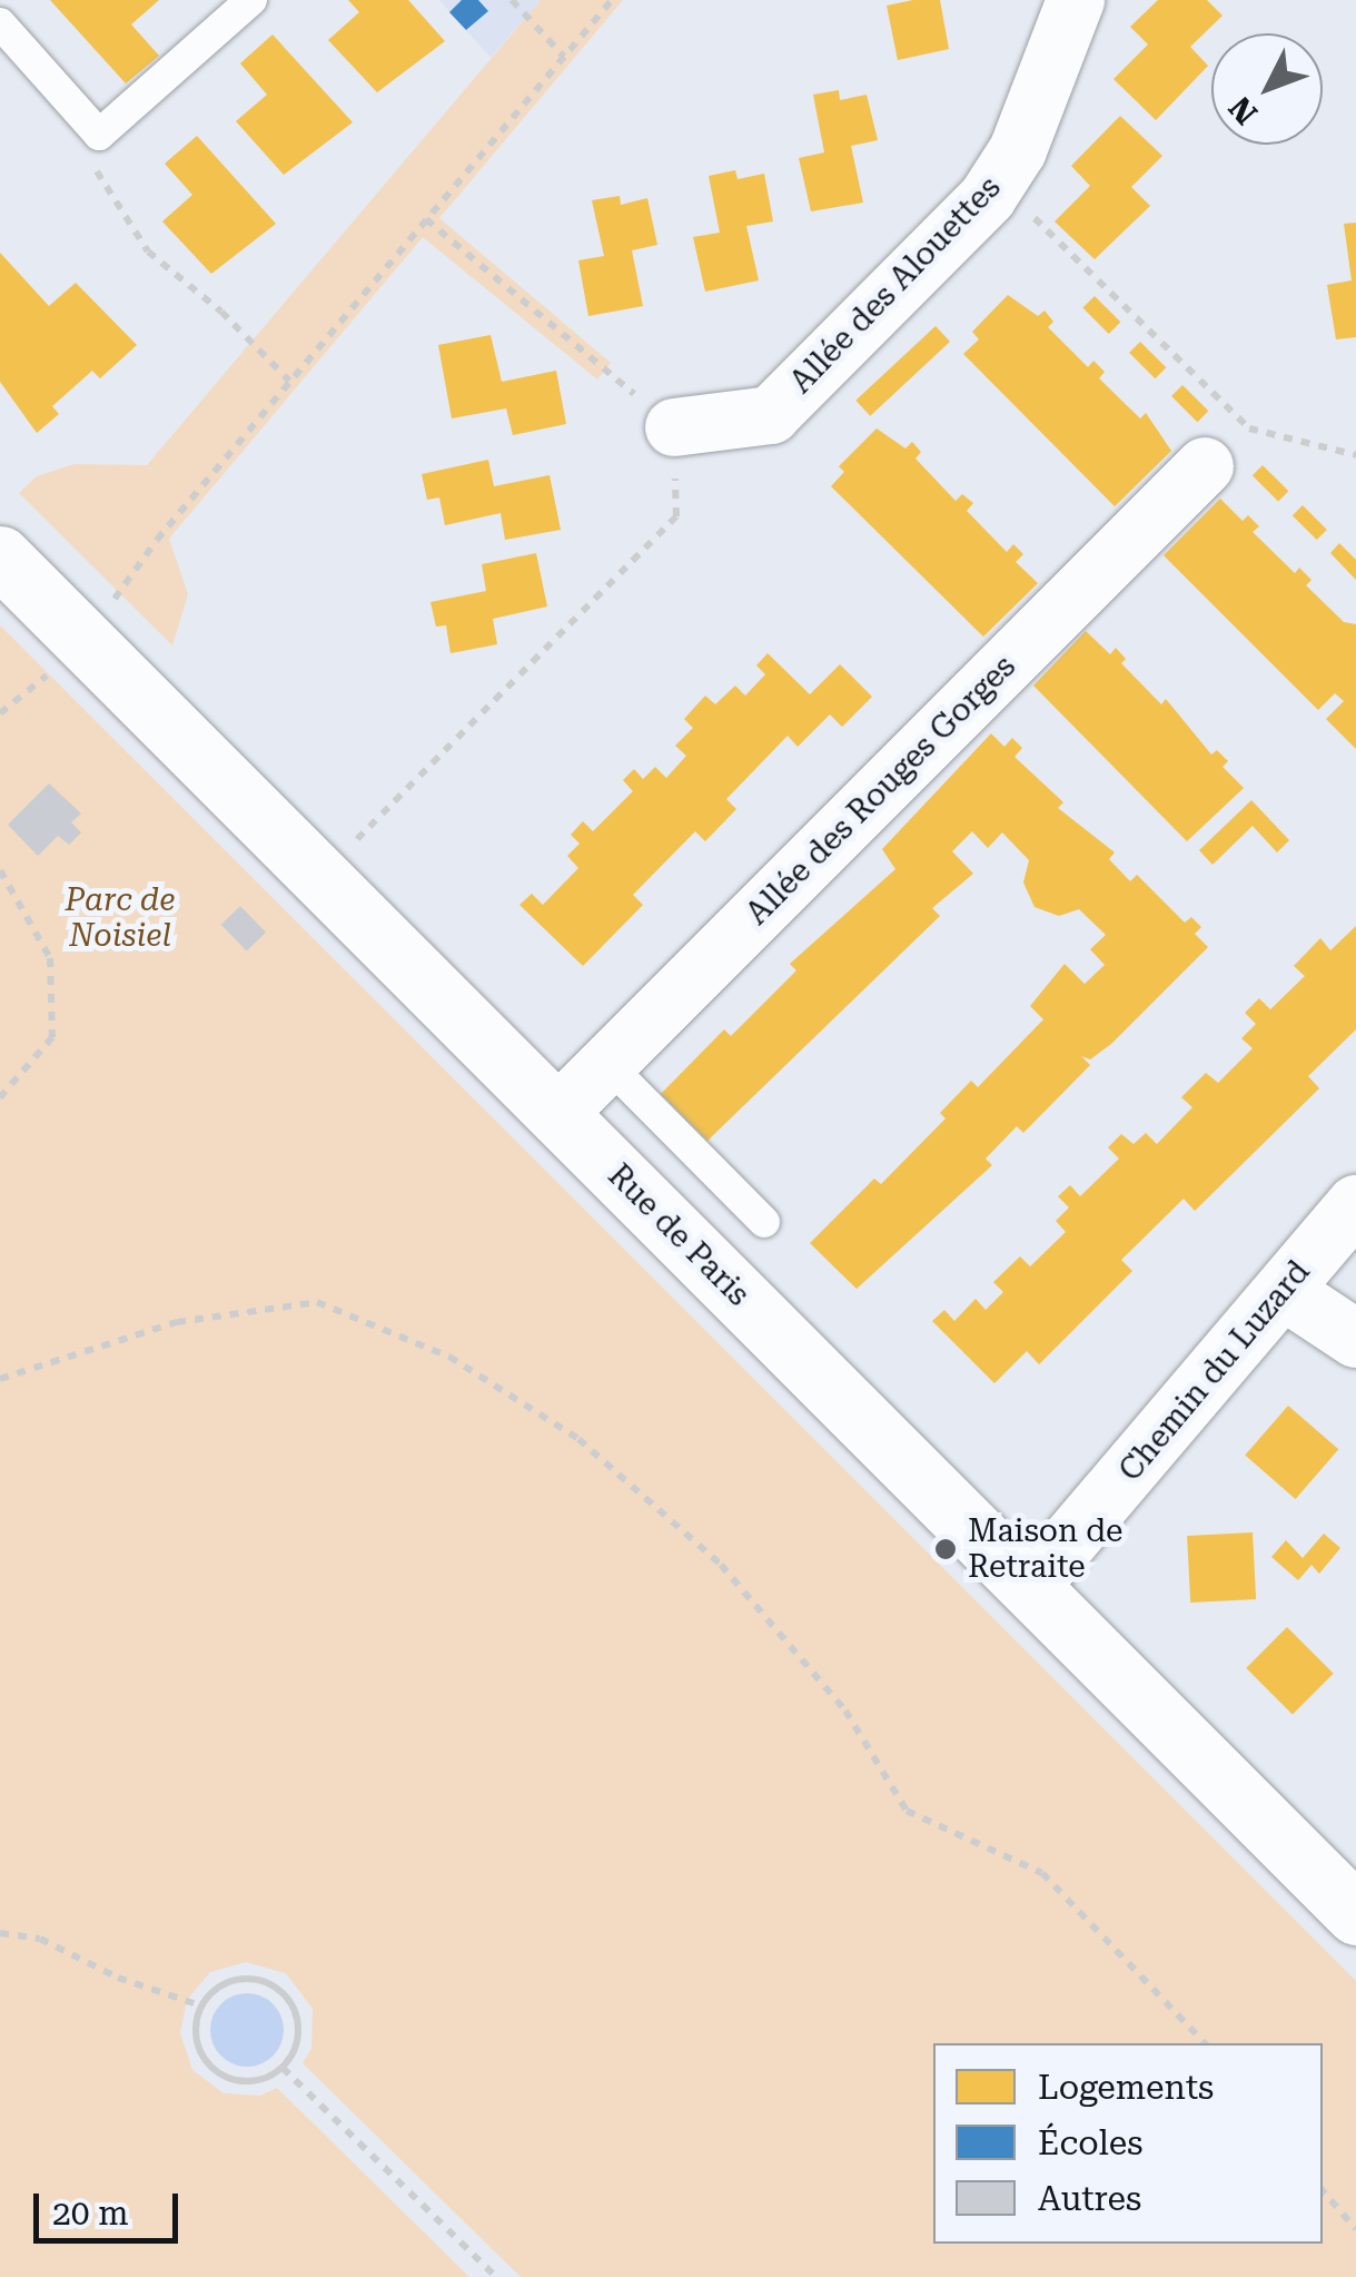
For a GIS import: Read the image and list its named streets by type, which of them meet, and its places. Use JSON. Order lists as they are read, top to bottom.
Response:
{
  "streets": {
    "main road": ["Rue de Paris"],
    "street": ["Allée des Alouettes", "Allée des Rouges Gorges", "Chemin du Luzard"]
  },
  "crossings": [
    ["Allée des Rouges Gorges", "Rue de Paris"],
    ["Rue de Paris", "Chemin du Luzard"]
  ],
  "parks": ["Parc de Noisiel"],
  "places": ["Maison de Retraite"],
  "legend": ["Logements", "Écoles", "Autres"],
  "scale_bar": "20 m",
  "north": "bottom left"
}
